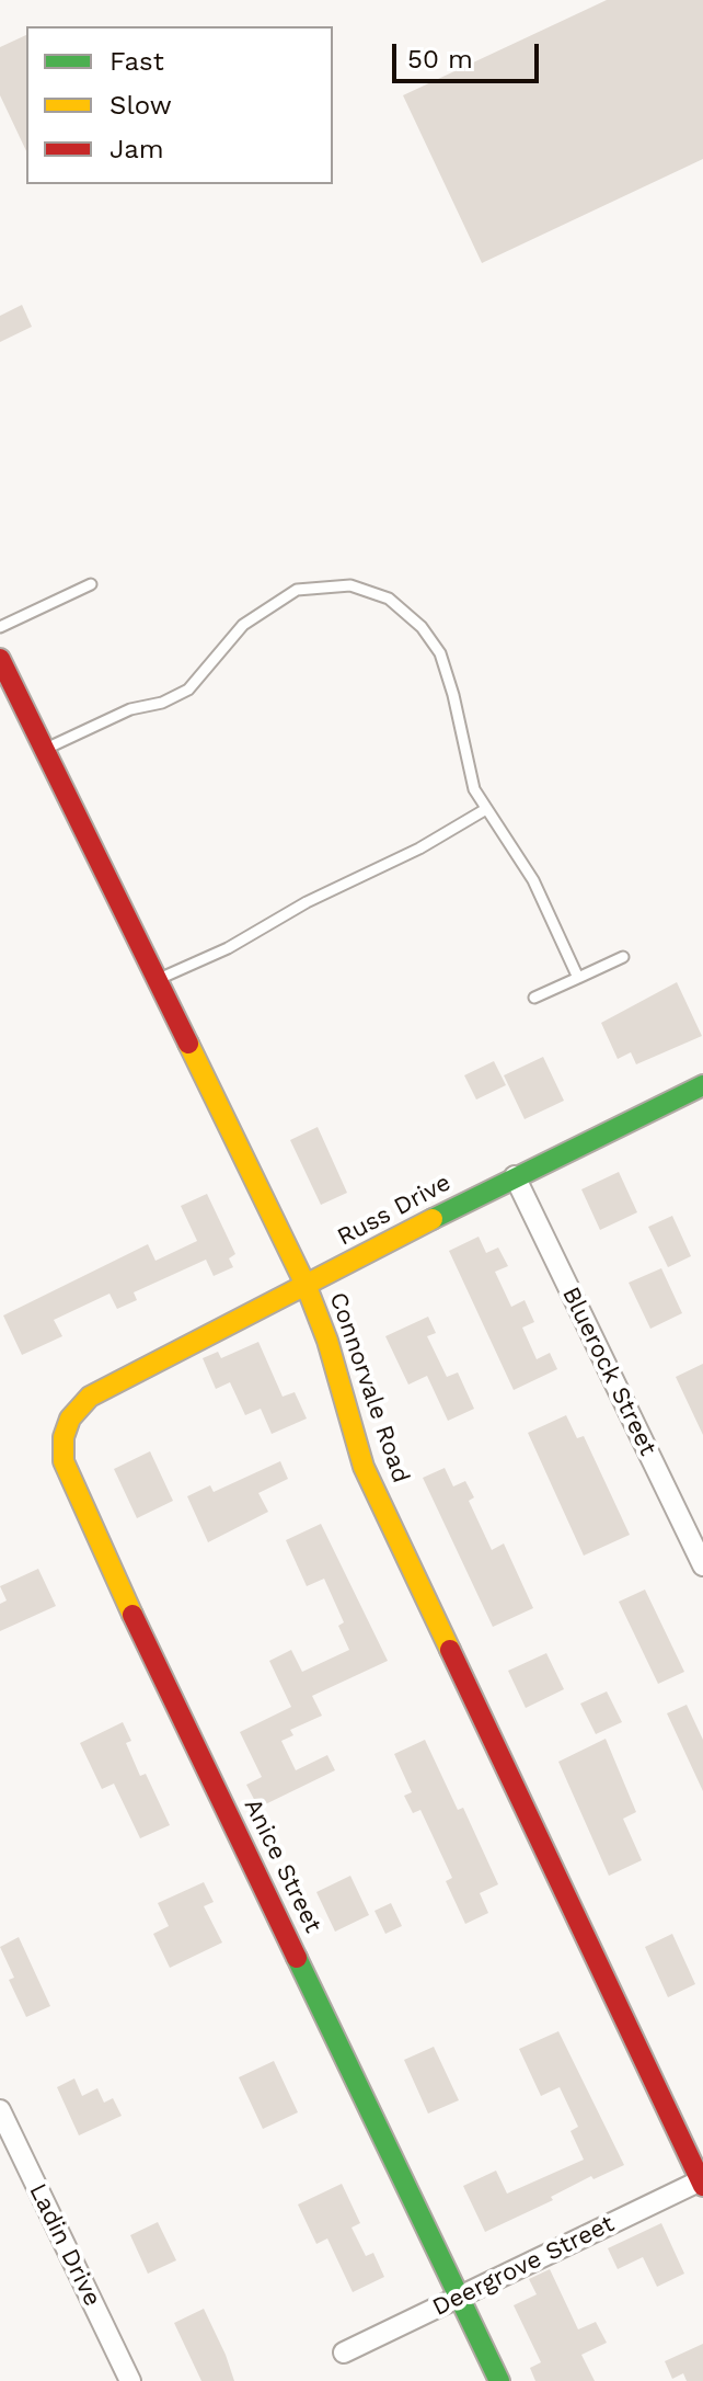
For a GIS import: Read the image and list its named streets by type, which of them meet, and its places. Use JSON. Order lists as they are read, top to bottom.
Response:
{
  "streets": {
    "street": [
      "Russ Drive",
      "Bluerock Street",
      "Connorvale Road",
      "Anice Street",
      "Ladin Drive",
      "Deergrove Street"
    ]
  },
  "crossings": [
    ["Russ Drive", "Bluerock Street"],
    ["Russ Drive", "Connorvale Road"],
    ["Russ Drive", "Anice Street"],
    ["Connorvale Road", "Deergrove Street"],
    ["Anice Street", "Deergrove Street"]
  ],
  "legend": ["Fast", "Slow", "Jam"],
  "scale_bar": "50 m"
}
